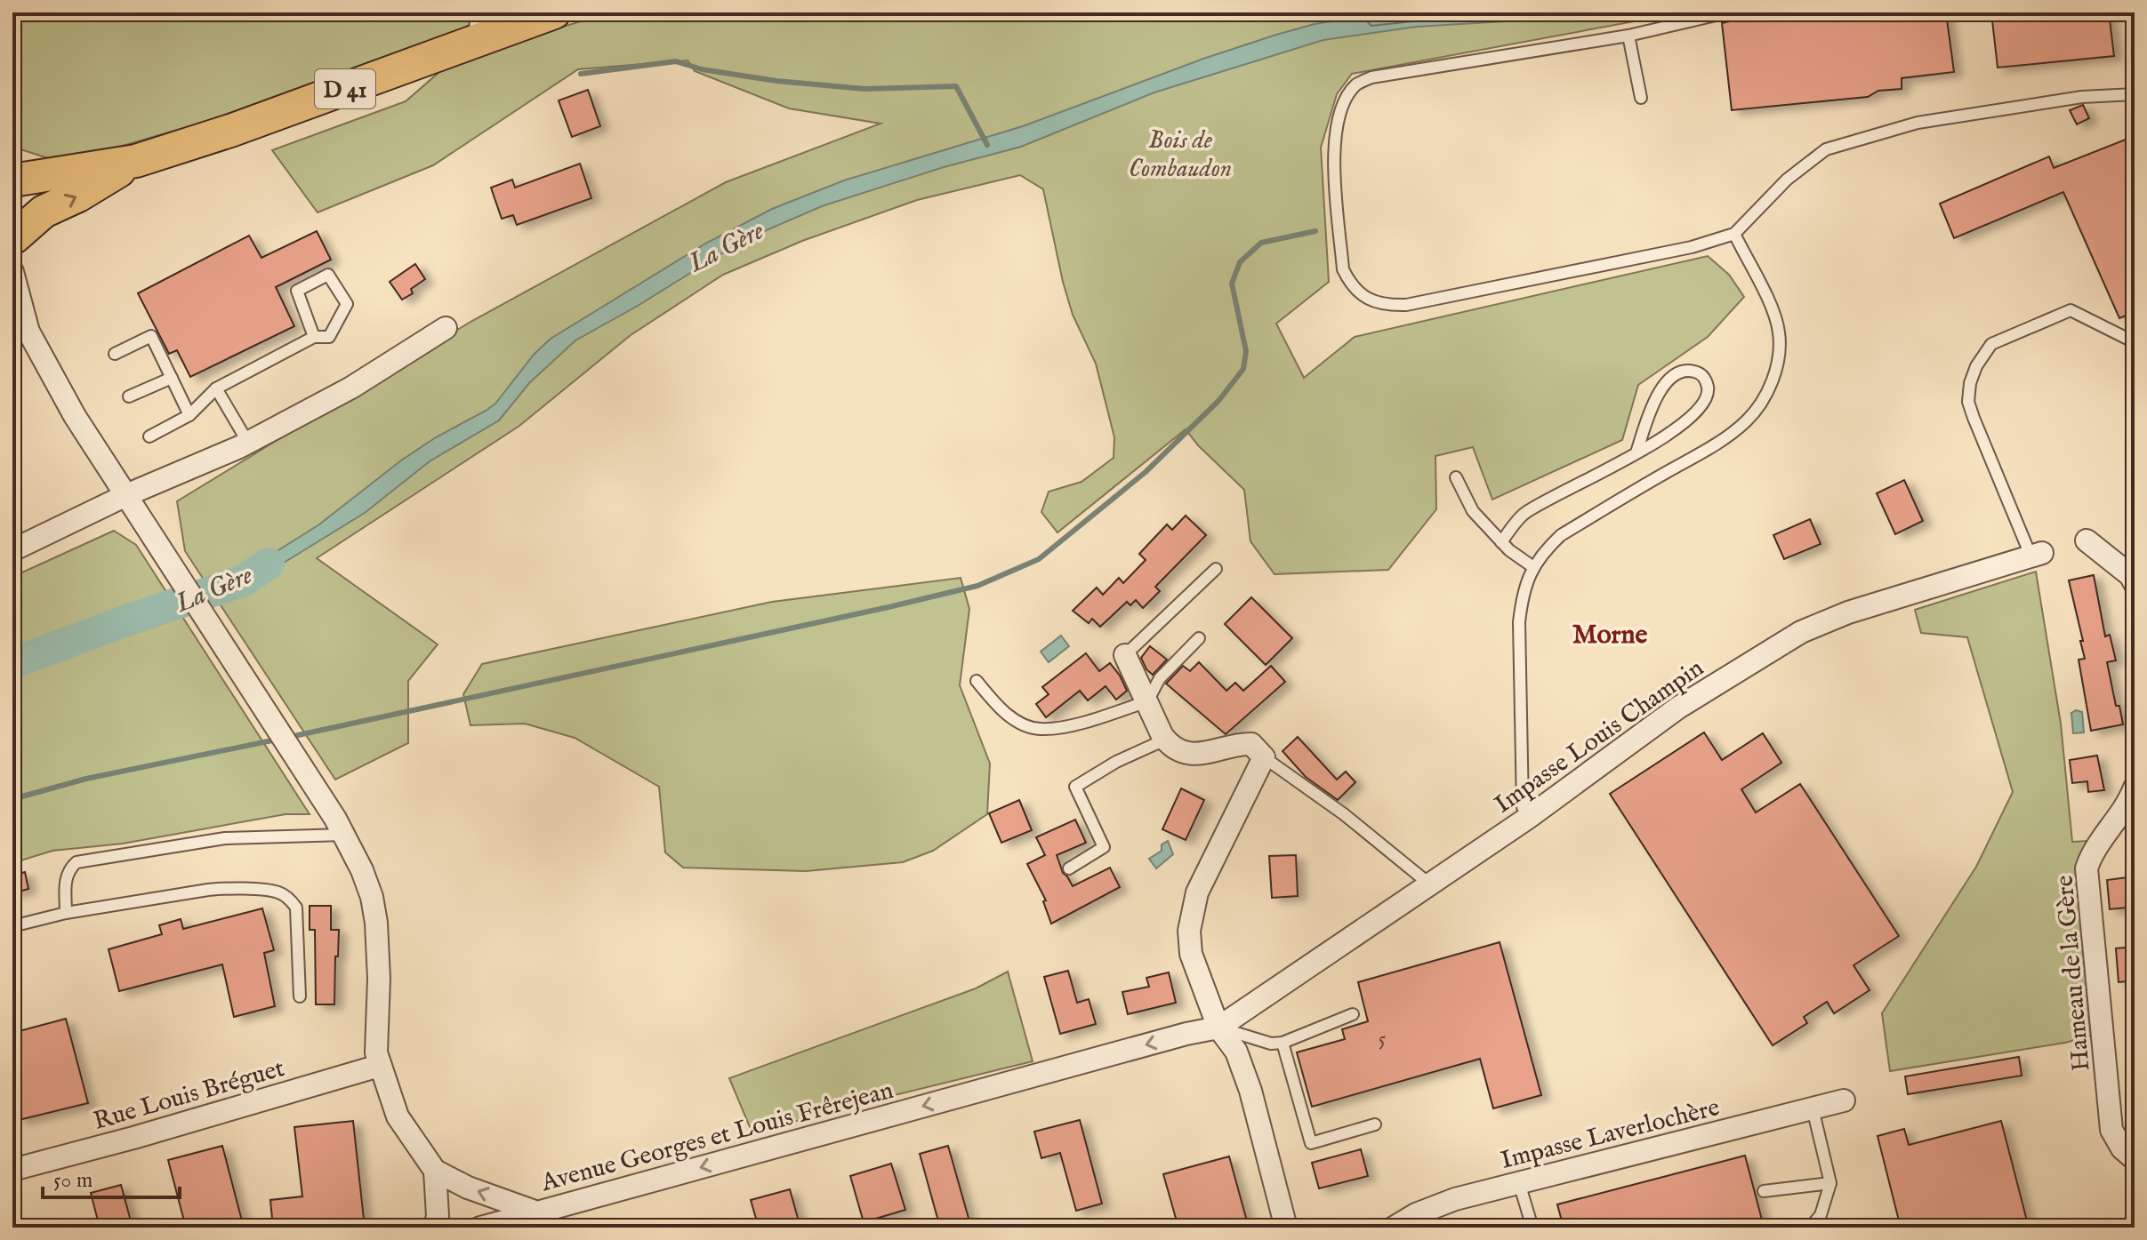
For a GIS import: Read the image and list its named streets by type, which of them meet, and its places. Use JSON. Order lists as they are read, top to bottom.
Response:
{
  "streets": {
    "main road": ["D 41"],
    "street": [
      "Impasse Louis Champin",
      "Hameau de la Gère",
      "Rue Louis Bréguet",
      "Impasse Laverlochère",
      "Avenue Georges et Louis Frêrejean"
    ]
  },
  "crossings": [
    ["Impasse Louis Champin", "Avenue Georges et Louis Frêrejean"],
    ["Rue Louis Bréguet", "Avenue Georges et Louis Frêrejean"]
  ],
  "one_way": ["Avenue Georges et Louis Frêrejean"],
  "districts": ["Morne"],
  "water": ["La Gère"],
  "parks": ["Bois de Combaudon"],
  "house_numbers": ["5"],
  "scale_bar": "50 m"
}
